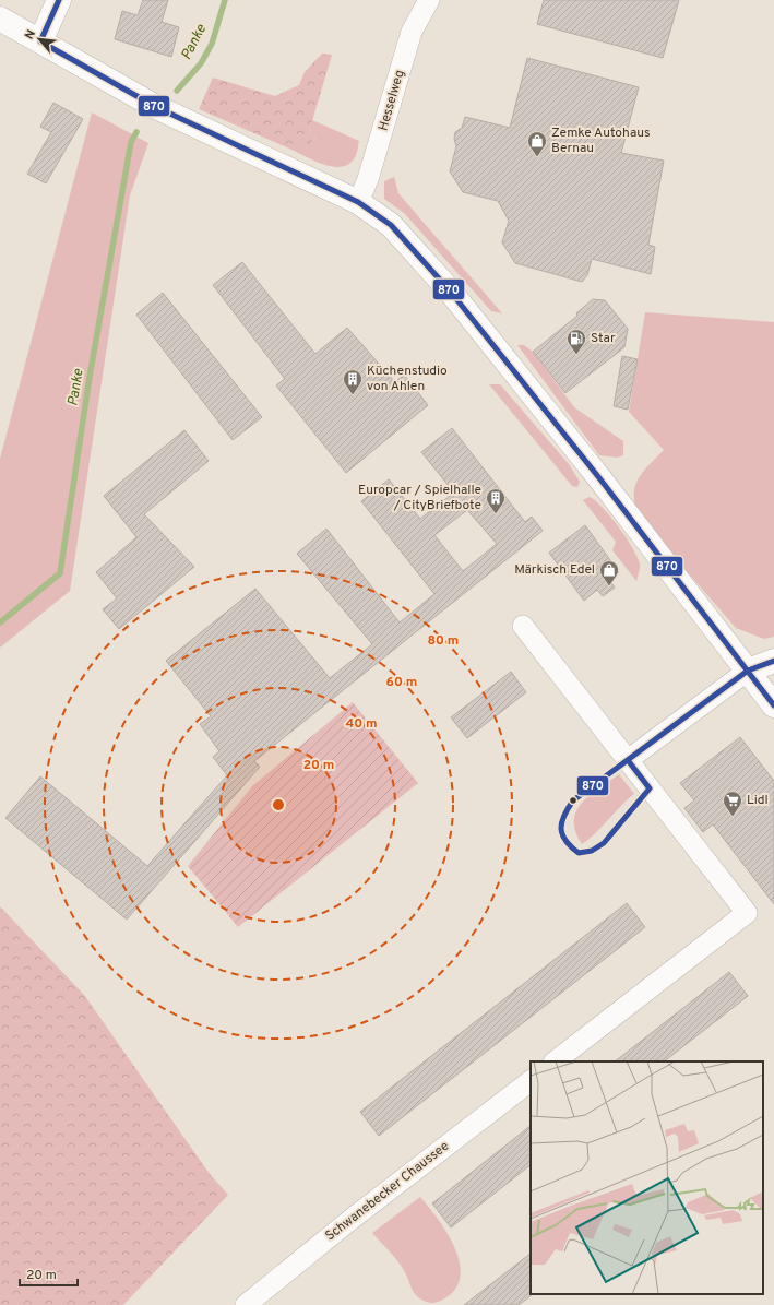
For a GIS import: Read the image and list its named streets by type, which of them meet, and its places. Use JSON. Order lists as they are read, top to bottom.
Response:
{
  "streets": {
    "street": ["Hesselweg", "Schwanebecker Chaussee"]
  },
  "water": ["Panke"],
  "places": {
    "shop": ["Zemke Autohaus Bernau", "Märkisch Edel"],
    "fuel station": ["Star"],
    "building": ["Küchenstudio von Ahlen", "Europcar / Spielhalle / CityBriefbote"],
    "supermarket": ["Lidl"]
  },
  "lines": ["transit line 870"],
  "scale_bar": "20 m",
  "north": "top left",
  "rings": [
    "80 m",
    "60 m",
    "40 m",
    "20 m"
  ]
}
